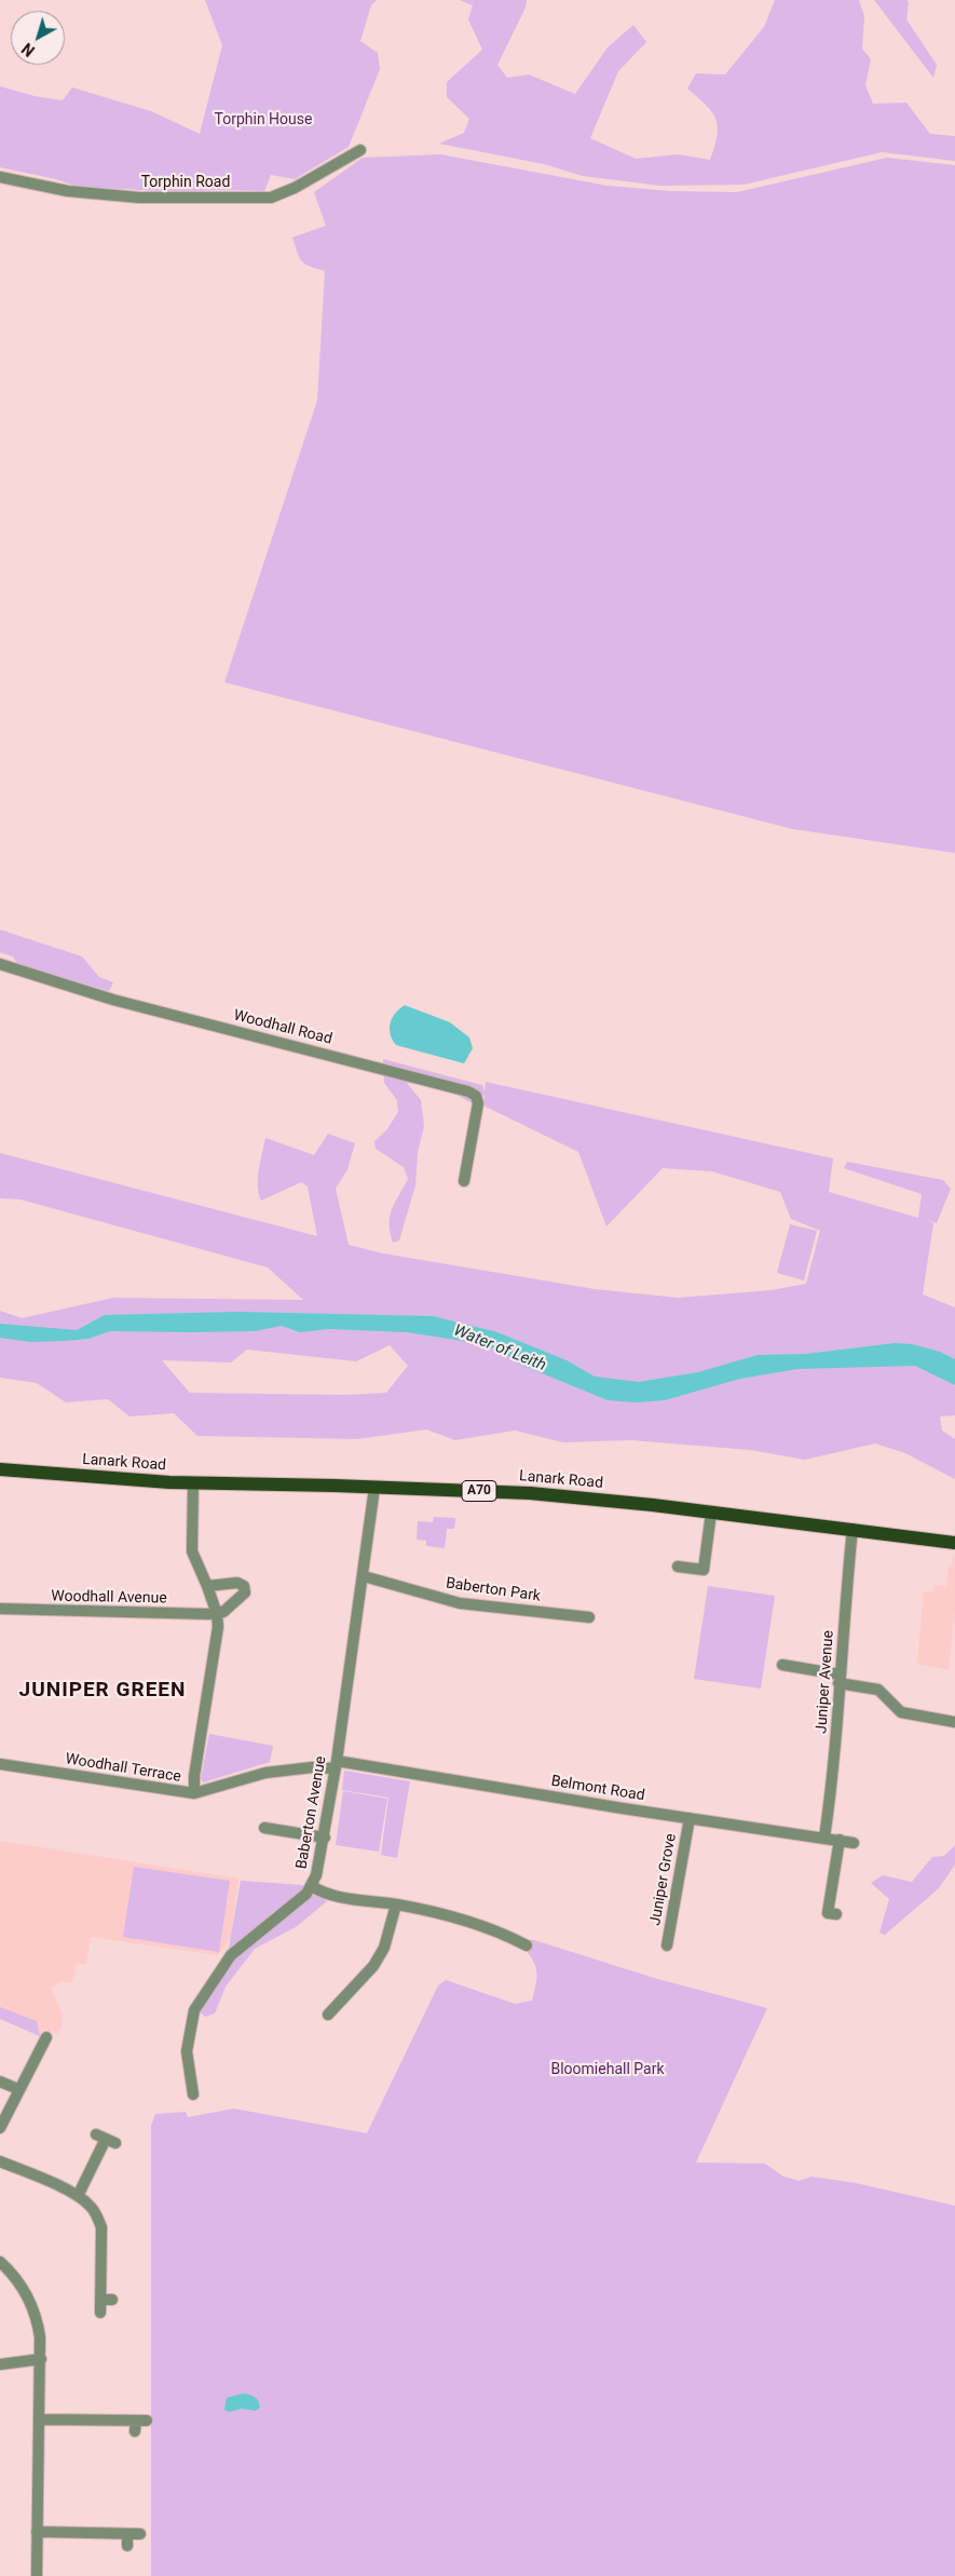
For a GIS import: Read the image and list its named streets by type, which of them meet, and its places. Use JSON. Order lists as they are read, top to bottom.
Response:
{
  "streets": {
    "main road": ["Lanark Road", "A70"],
    "street": [
      "Torphin Road",
      "Woodhall Road",
      "Baberton Park",
      "Woodhall Avenue",
      "Juniper Avenue",
      "Woodhall Terrace",
      "Belmont Road",
      "Baberton Avenue",
      "Juniper Grove"
    ]
  },
  "crossings": [
    ["Lanark Road", "Juniper Avenue"],
    ["Lanark Road", "Baberton Avenue"],
    ["Baberton Park", "Baberton Avenue"],
    ["Juniper Avenue", "Belmont Road"],
    ["Woodhall Terrace", "Belmont Road"],
    ["Woodhall Terrace", "Baberton Avenue"],
    ["Belmont Road", "Baberton Avenue"],
    ["Belmont Road", "Juniper Grove"]
  ],
  "districts": ["JUNIPER GREEN"],
  "water": ["Water of Leith"],
  "parks": ["Torphin House", "Bloomiehall Park"],
  "north": "bottom left"
}
